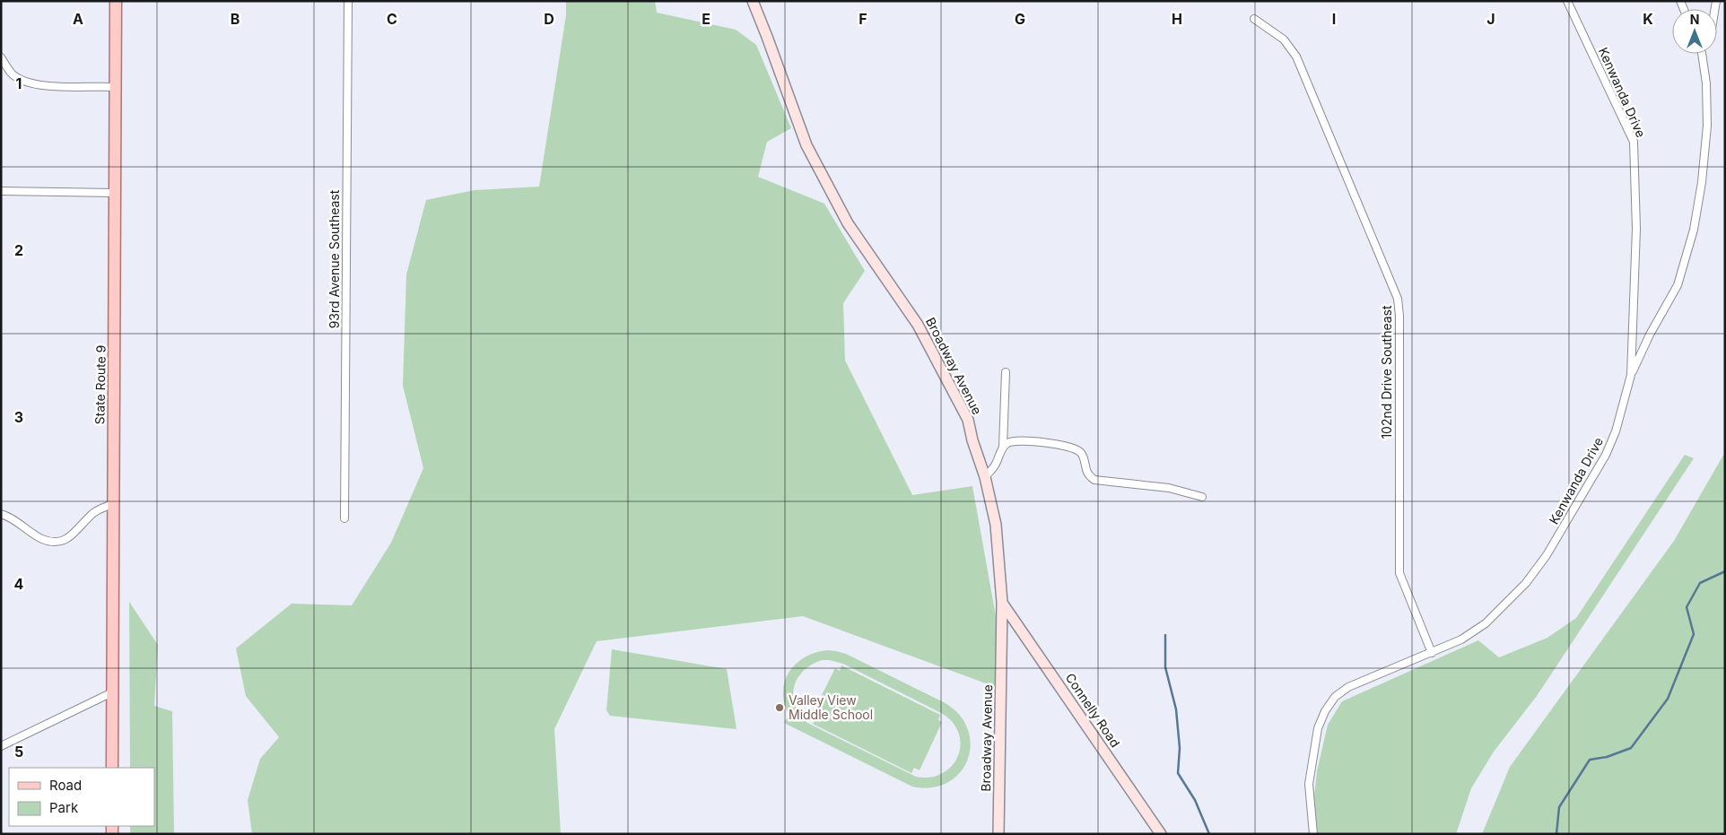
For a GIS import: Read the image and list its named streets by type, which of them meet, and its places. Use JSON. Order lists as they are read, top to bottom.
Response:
{
  "streets": {
    "main road": ["State Route 9"],
    "street": [
      "Kenwanda Drive",
      "93rd Avenue Southeast",
      "Broadway Avenue",
      "102nd Drive Southeast",
      "Connelly Road"
    ]
  },
  "crossings": [
    ["Kenwanda Drive", "102nd Drive Southeast"],
    ["Broadway Avenue", "Connelly Road"]
  ],
  "places": ["Valley View Middle School"],
  "legend": ["Road", "Park"],
  "north": "top",
  "grid": {
    "columns": [
      "A",
      "B",
      "C",
      "D",
      "E",
      "F",
      "G",
      "H",
      "I",
      "J",
      "K"
    ],
    "rows": [
      "1",
      "2",
      "3",
      "4",
      "5"
    ]
  }
}
